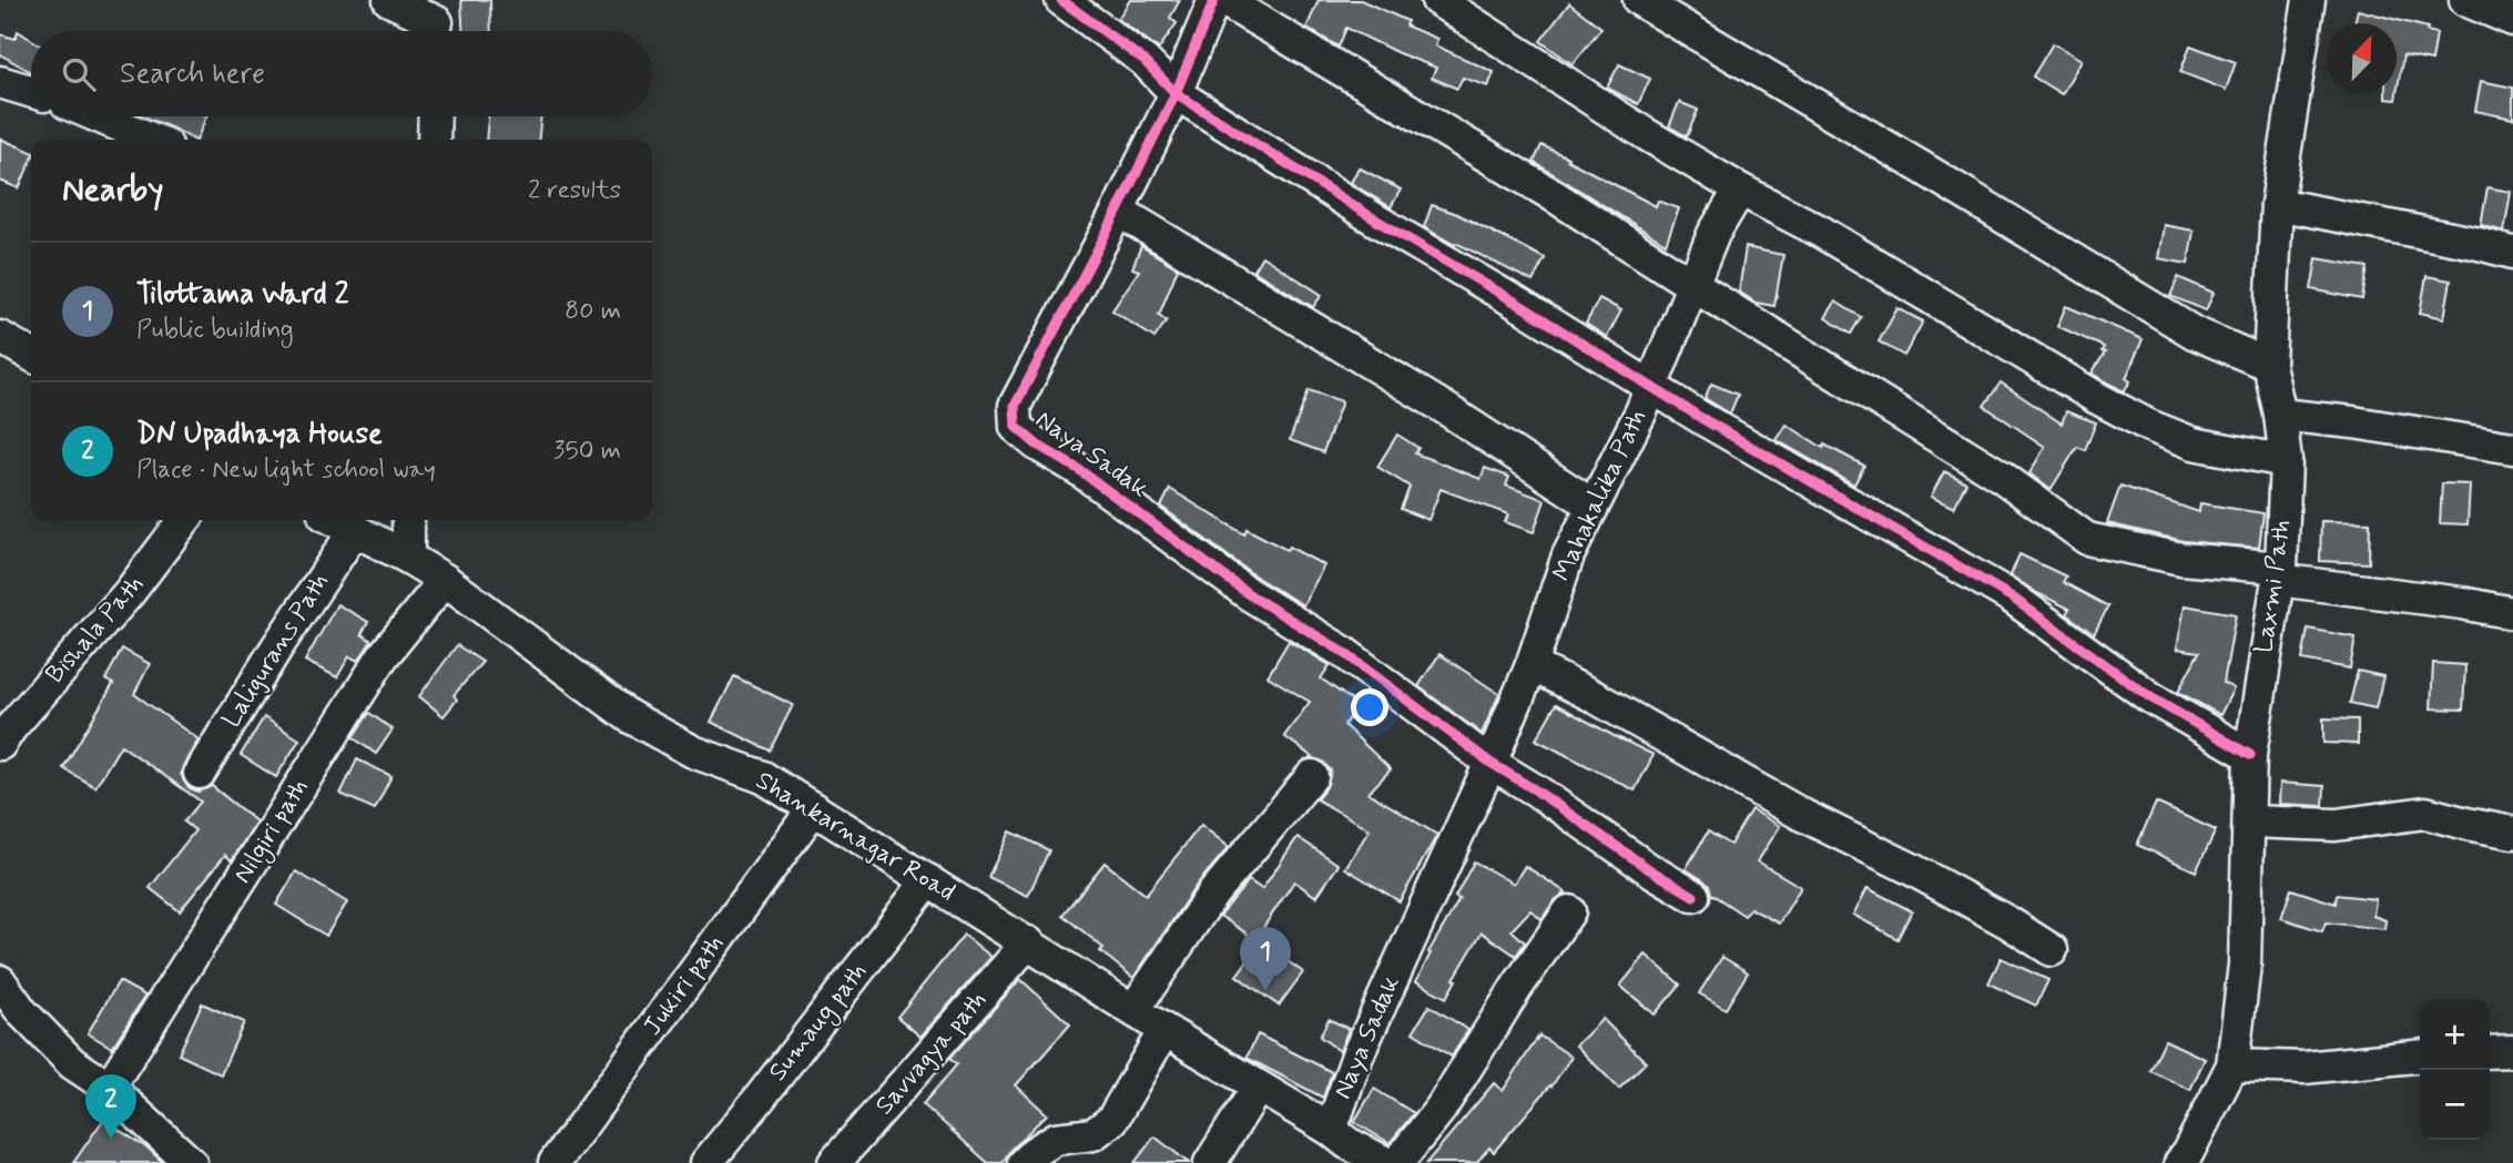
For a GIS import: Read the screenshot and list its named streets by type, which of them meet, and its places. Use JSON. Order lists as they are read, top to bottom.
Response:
{
  "streets": {
    "street": [
      "Naya Sadak",
      "Mahakalika Path",
      "Laxmi Path",
      "Bishala Path",
      "Laligurans Path",
      "Nilgiri path",
      "Shankarnagar Road",
      "Jukiri path",
      "Sumaug path",
      "Savvagya path"
    ]
  },
  "crossings": [
    ["Naya Sadak", "Mahakalika Path"],
    ["Naya Sadak", "Shankarnagar Road"],
    ["Laligurans Path", "Shankarnagar Road"],
    ["Nilgiri path", "Shankarnagar Road"],
    ["Shankarnagar Road", "Jukiri path"],
    ["Shankarnagar Road", "Sumaug path"],
    ["Shankarnagar Road", "Savvagya path"]
  ],
  "north": "top right",
  "page": {
    "search": "Search here",
    "heading": ["Nearby", "2 results"],
    "list": [
      {
        "mark": "1",
        "name": "Tilottama Ward 2",
        "note": "Public building",
        "value": "80 m"
      },
      {
        "mark": "2",
        "name": "DN Upadhaya House",
        "note": "Place · New light school way",
        "value": "350 m"
      }
    ],
    "pins": ["1", "2"],
    "map_buttons": ["+", "−"]
  }
}
